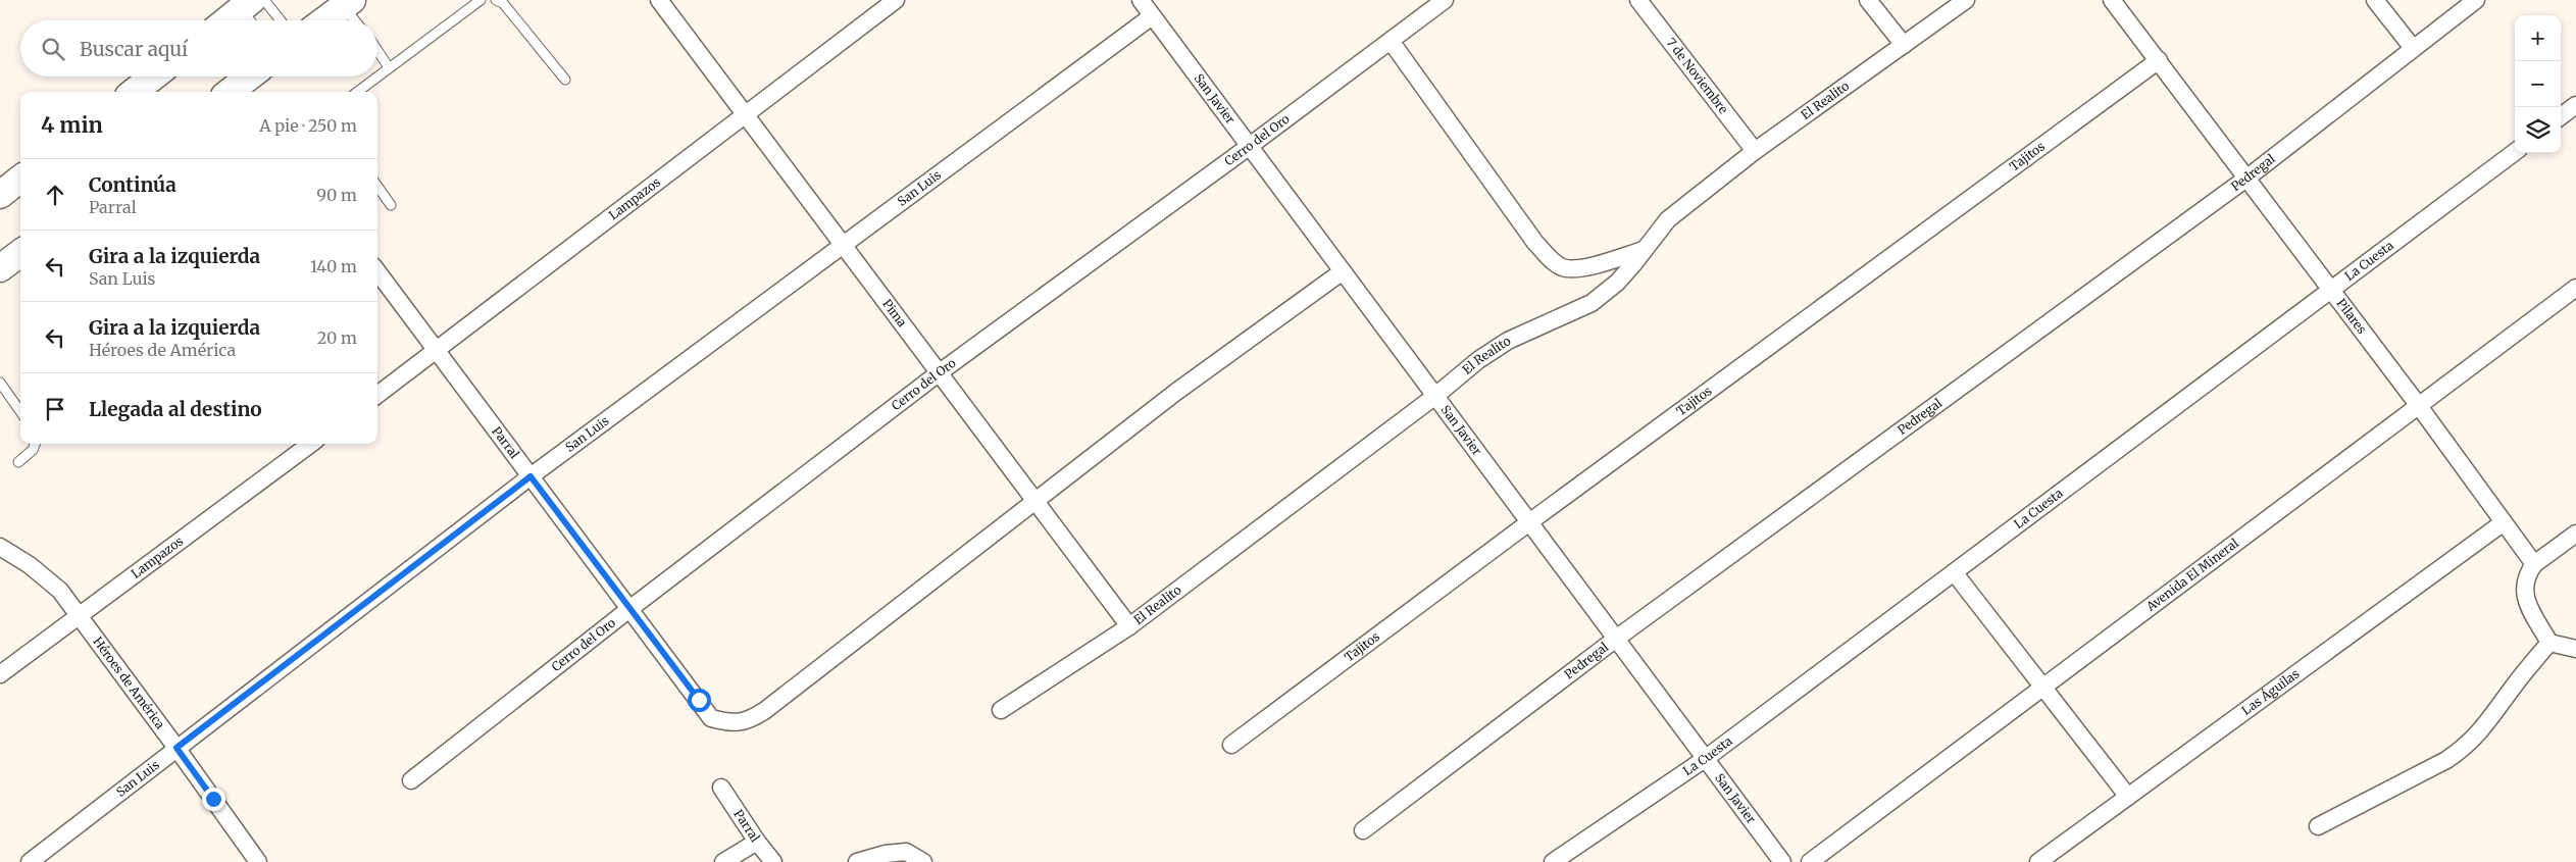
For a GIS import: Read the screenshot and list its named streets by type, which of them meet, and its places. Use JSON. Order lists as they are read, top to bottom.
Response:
{
  "streets": {
    "street": [
      "7 de Noviembre",
      "San Javier",
      "El Realito",
      "Cerro del Oro",
      "Tajitos",
      "Pedregal",
      "San Luis",
      "Lampazos",
      "La Cuesta",
      "Pima",
      "Pilares",
      "Parral",
      "Avenida El Mineral",
      "Héroes de América",
      "Las Águilas"
    ]
  },
  "crossings": [
    ["7 de Noviembre", "El Realito"],
    ["San Javier", "El Realito"],
    ["San Javier", "Cerro del Oro"],
    ["San Javier", "Tajitos"],
    ["San Javier", "Pedregal"],
    ["San Javier", "San Luis"],
    ["San Javier", "La Cuesta"],
    ["El Realito", "Pima"],
    ["Cerro del Oro", "Pima"],
    ["Cerro del Oro", "Parral"],
    ["Tajitos", "Pilares"],
    ["Pedregal", "Pilares"],
    ["San Luis", "Pima"],
    ["San Luis", "Parral"],
    ["San Luis", "Héroes de América"],
    ["Lampazos", "Pima"],
    ["Lampazos", "Parral"],
    ["Lampazos", "Héroes de América"],
    ["La Cuesta", "Pilares"],
    ["Pima", "Parral"],
    ["Pilares", "Avenida El Mineral"],
    ["Pilares", "Las Águilas"]
  ],
  "page": {
    "map_buttons": ["+", "−"],
    "search": "Buscar aquí",
    "heading": ["4 min", "A pie · 250 m"],
    "list": [
      ["Continúa", "Parral", "90 m"],
      ["Gira a la izquierda", "San Luis", "140 m"],
      ["Gira a la izquierda", "Héroes de América", "20 m"],
      "Llegada al destino"
    ]
  }
}
